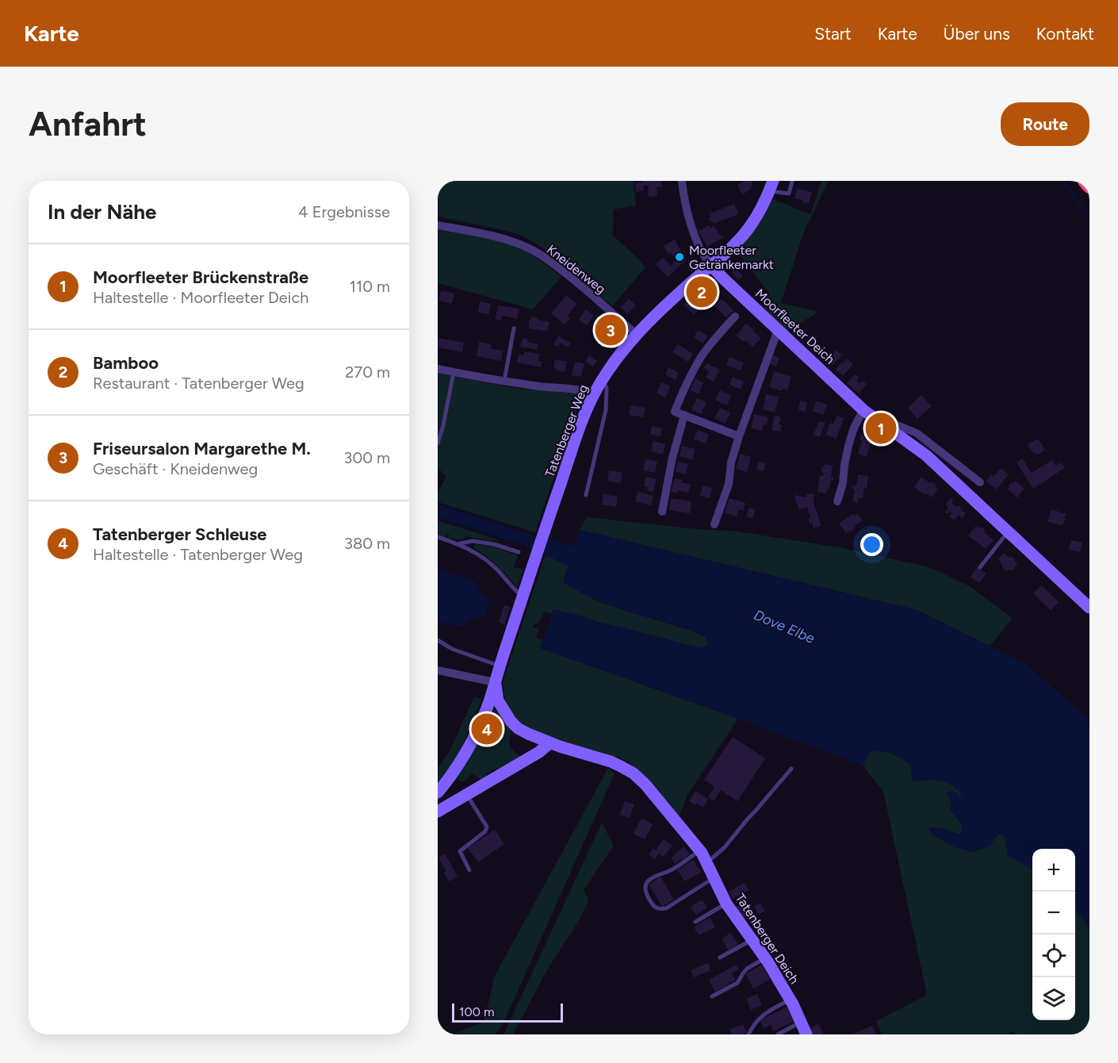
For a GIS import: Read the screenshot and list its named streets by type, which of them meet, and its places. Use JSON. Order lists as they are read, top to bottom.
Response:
{
  "streets": {
    "street": [
      "Kneidenweg",
      "Moorfleeter Deich",
      "Tatenberger Weg",
      "Tatenberger Deich"
    ]
  },
  "crossings": [
    ["Kneidenweg", "Tatenberger Weg"],
    ["Moorfleeter Deich", "Tatenberger Weg"]
  ],
  "water": ["Dove Elbe"],
  "places": ["Moorfleeter Getränkemarkt"],
  "scale_bar": "100 m",
  "page": {
    "header": "Karte",
    "nav": [
      "Start",
      "Karte",
      "Über uns",
      "Kontakt"
    ],
    "buttons": "Route",
    "title": "Anfahrt",
    "heading": ["In der Nähe", "4 Ergebnisse"],
    "list": [
      {
        "mark": "1",
        "name": "Moorfleeter Brückenstraße",
        "note": "Haltestelle · Moorfleeter Deich",
        "value": "110 m"
      },
      {
        "mark": "2",
        "name": "Bamboo",
        "note": "Restaurant · Tatenberger Weg",
        "value": "270 m"
      },
      {
        "mark": "3",
        "name": "Friseursalon Margarethe M.",
        "note": "Geschäft · Kneidenweg",
        "value": "300 m"
      },
      {
        "mark": "4",
        "name": "Tatenberger Schleuse",
        "note": "Haltestelle · Tatenberger Weg",
        "value": "380 m"
      }
    ],
    "pins": [
      "2",
      "3",
      "1",
      "4"
    ],
    "map_buttons": ["+", "−"],
    "scale": "100 m"
  }
}
